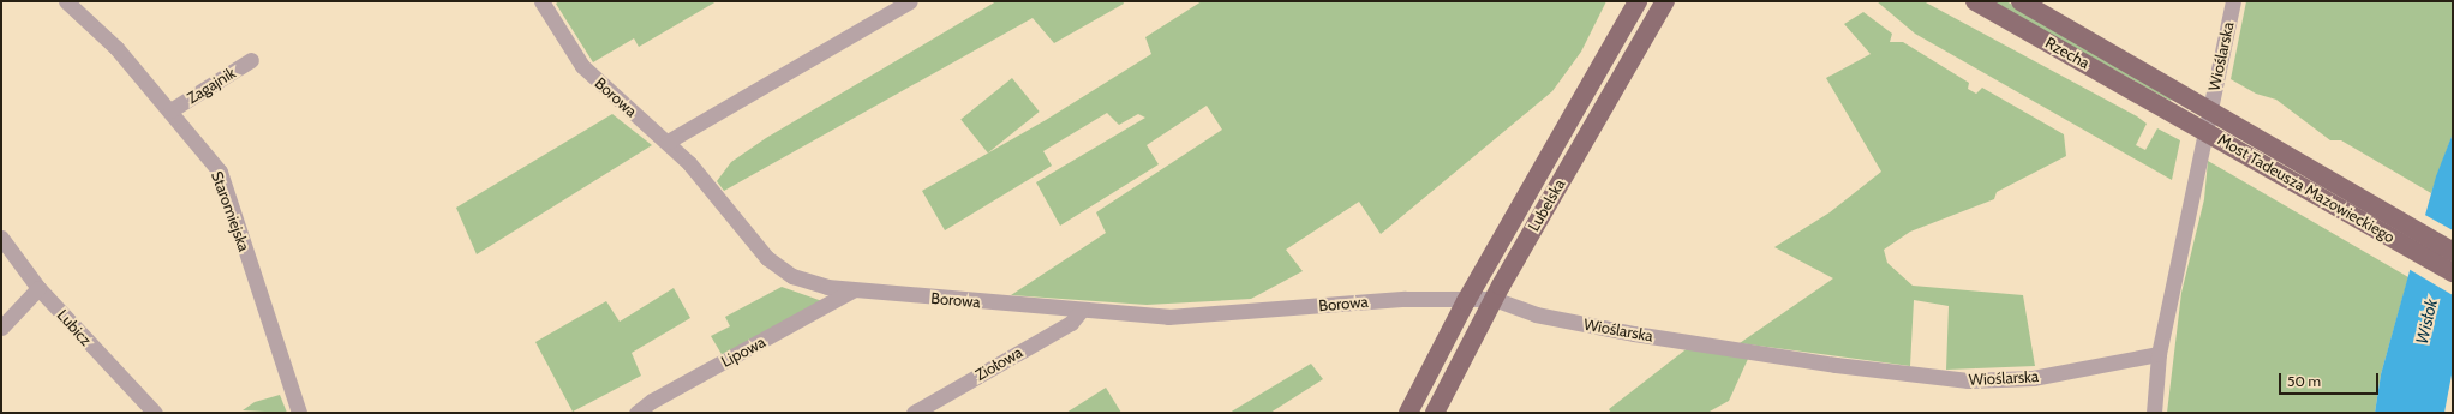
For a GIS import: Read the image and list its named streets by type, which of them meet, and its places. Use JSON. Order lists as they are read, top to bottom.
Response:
{
  "streets": {
    "main road": ["Rzecha", "Most Tadeusza Mazowieckiego", "Lubelska"],
    "street": [
      "Wioślarska",
      "Zagajnik",
      "Borowa",
      "Staromiejska",
      "Lubicz",
      "Lipowa",
      "Ziołowa"
    ]
  },
  "crossings": [
    ["Rzecha", "Most Tadeusza Mazowieckiego"],
    ["Wioślarska", "Borowa"],
    ["Wioślarska", "Lubelska"],
    ["Zagajnik", "Staromiejska"],
    ["Borowa", "Lubelska"],
    ["Borowa", "Lipowa"],
    ["Borowa", "Ziołowa"]
  ],
  "water": ["Wisłok"],
  "scale_bar": "50 m"
}
